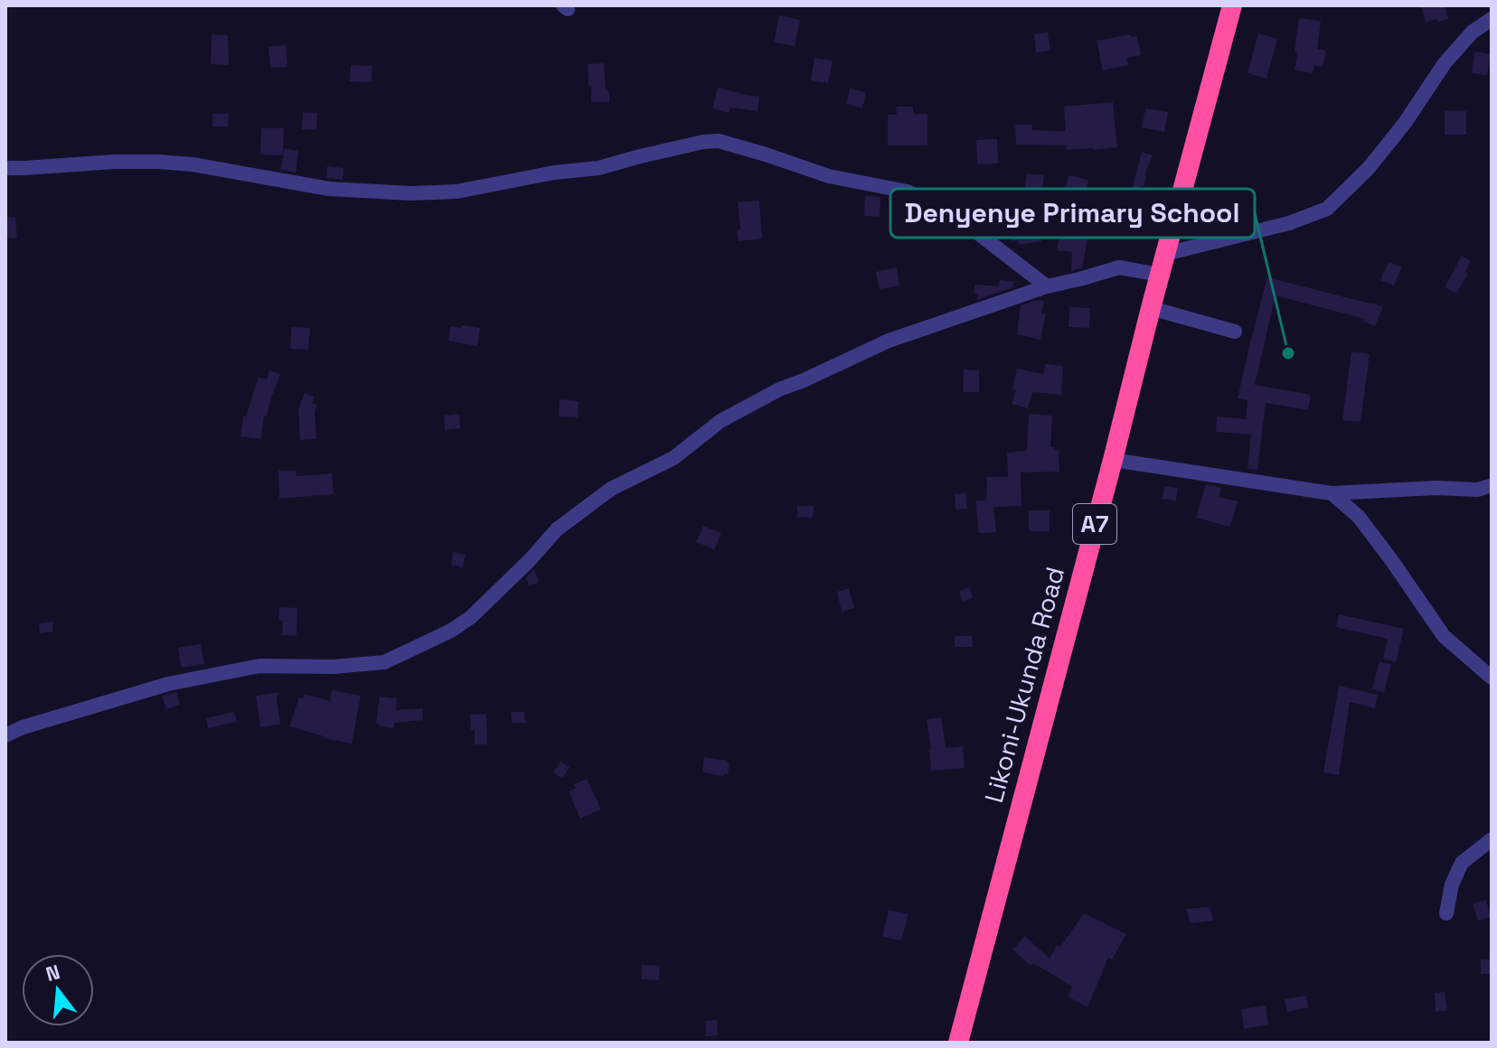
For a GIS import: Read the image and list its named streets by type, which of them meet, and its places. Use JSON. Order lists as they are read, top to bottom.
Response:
{
  "streets": {
    "highway": ["A7", "Likoni-Ukunda Road"]
  },
  "places": ["Denyenye Primary School"],
  "north": "top"
}
